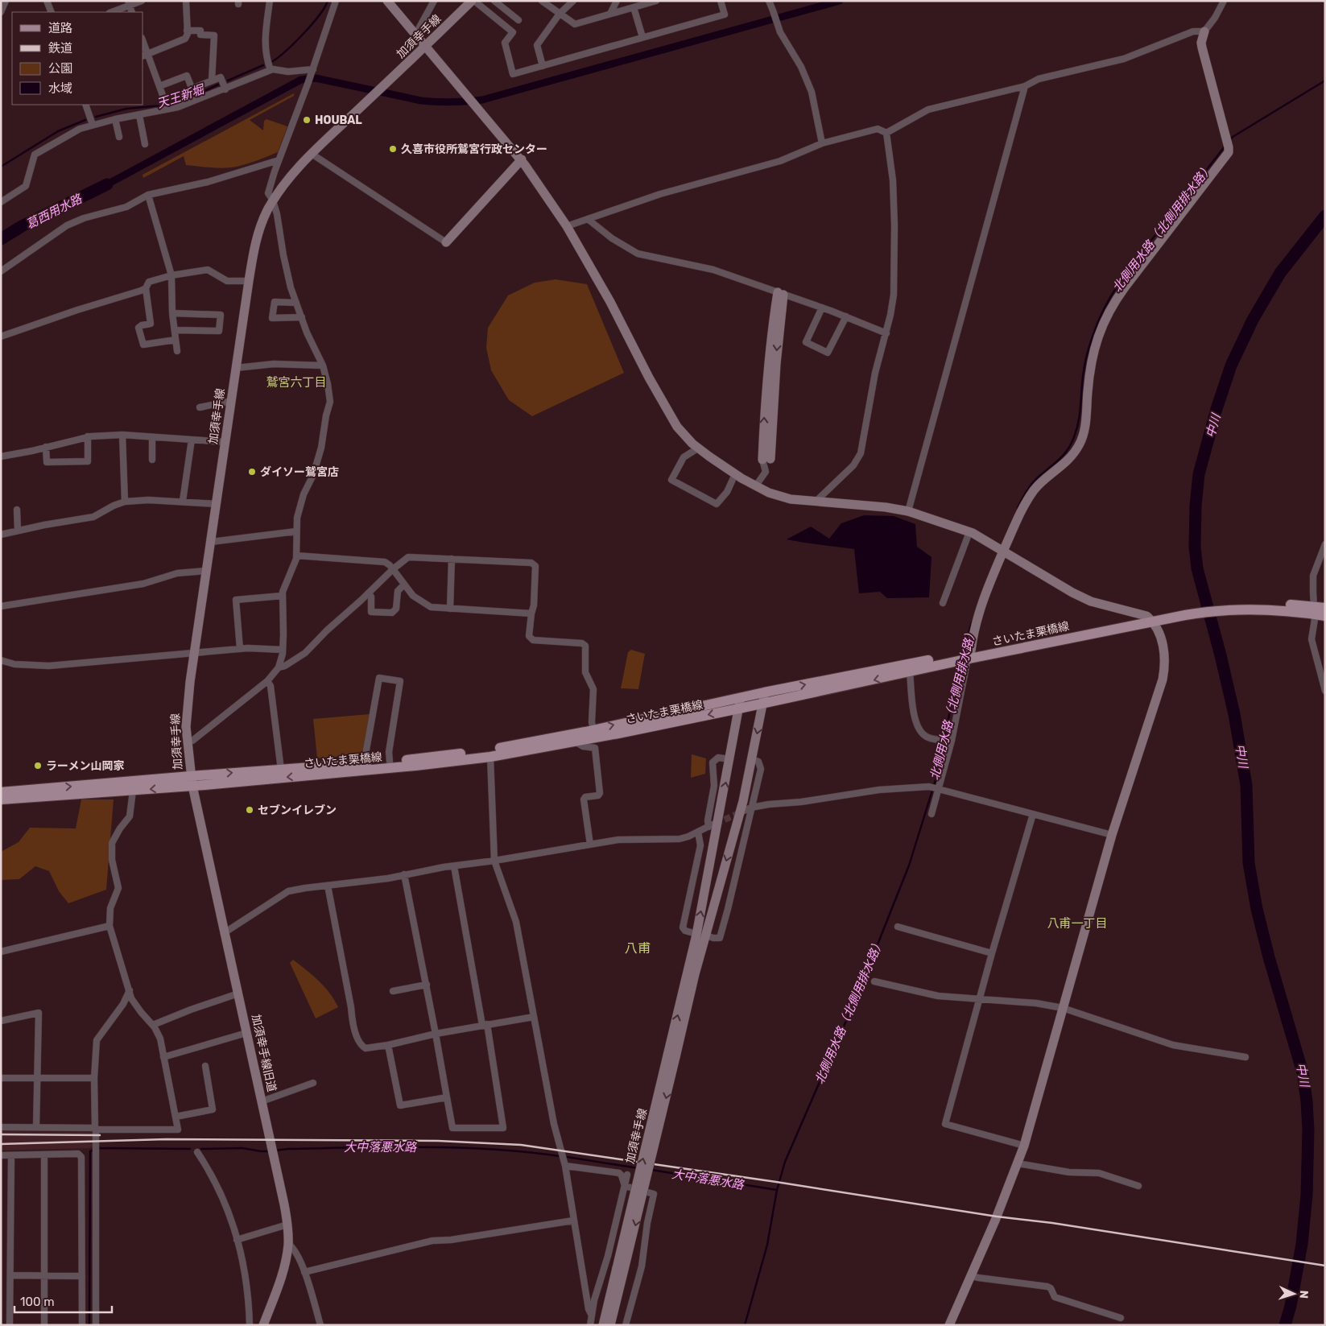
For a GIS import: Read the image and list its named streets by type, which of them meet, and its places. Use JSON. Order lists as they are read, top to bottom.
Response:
{
  "streets": {
    "main road": ["さいたま栗橋線"],
    "street": ["加須幸手線", "加須幸手線旧道"]
  },
  "crossings": [
    ["加須幸手線", "さいたま栗橋線"],
    ["加須幸手線", "加須幸手線旧道"],
    ["さいたま栗橋線", "加須幸手線旧道"]
  ],
  "districts": ["鷲宮六丁目", "八甫一丁目", "八甫"],
  "water": [
    "天王新堀",
    "葛西用水路",
    "北側用水路（北側用排水路）",
    "中川",
    "大中落悪水路"
  ],
  "places": [
    "HOUBAL",
    "久喜市役所鷲宮行政センター",
    "ダイソー鷲宮店",
    "ラーメン山岡家",
    "セブンイレブン"
  ],
  "legend": [
    "道路",
    "鉄道",
    "公園",
    "水域"
  ],
  "scale_bar": "100 m",
  "north": "right"
}
